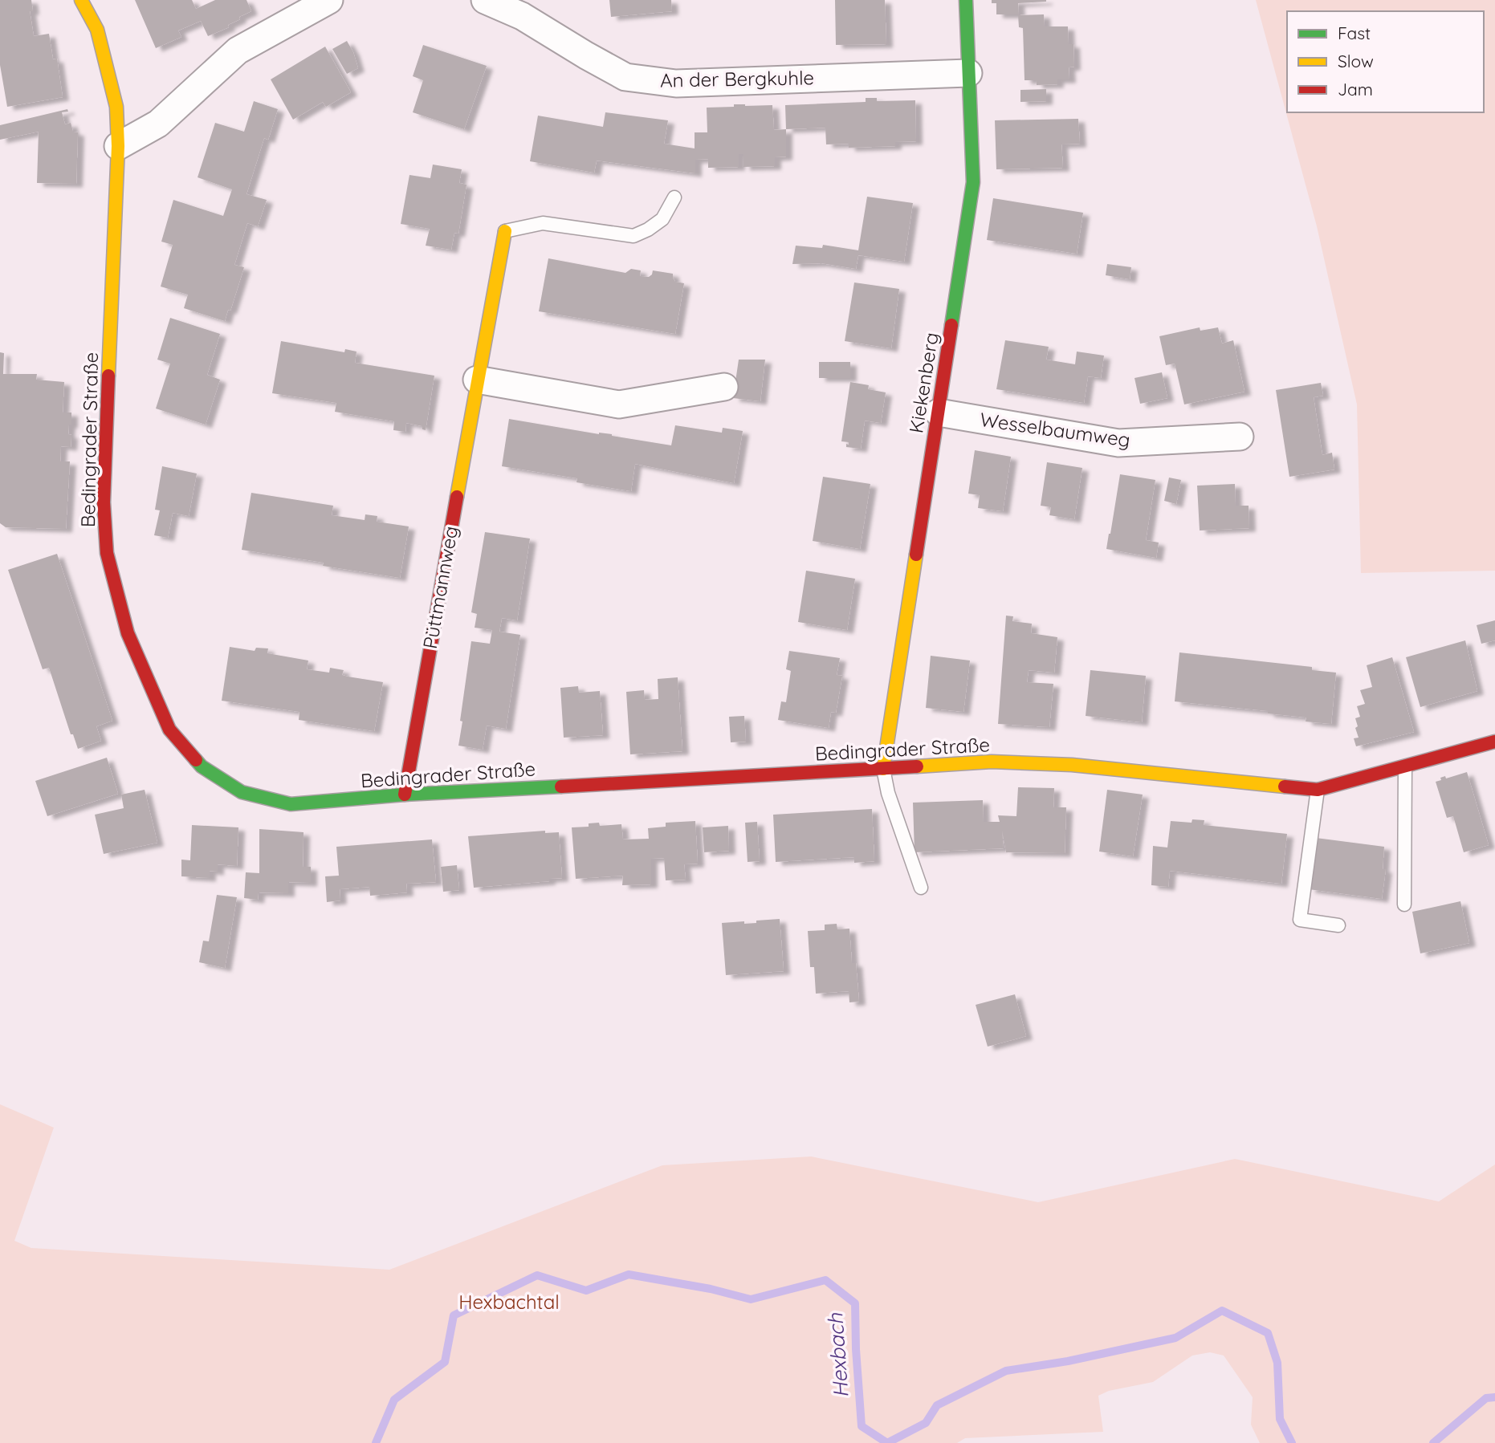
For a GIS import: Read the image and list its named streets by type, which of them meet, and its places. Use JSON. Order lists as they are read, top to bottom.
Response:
{
  "streets": {
    "street": [
      "An der Bergkuhle",
      "Kiekenberg",
      "Wesselbaumweg",
      "Bedingrader Straße",
      "Püttmannweg"
    ]
  },
  "crossings": [
    ["An der Bergkuhle", "Kiekenberg"],
    ["Kiekenberg", "Wesselbaumweg"],
    ["Kiekenberg", "Bedingrader Straße"],
    ["Bedingrader Straße", "Püttmannweg"]
  ],
  "water": ["Hexbach"],
  "parks": ["Hexbachtal"],
  "legend": ["Fast", "Slow", "Jam"]
}
